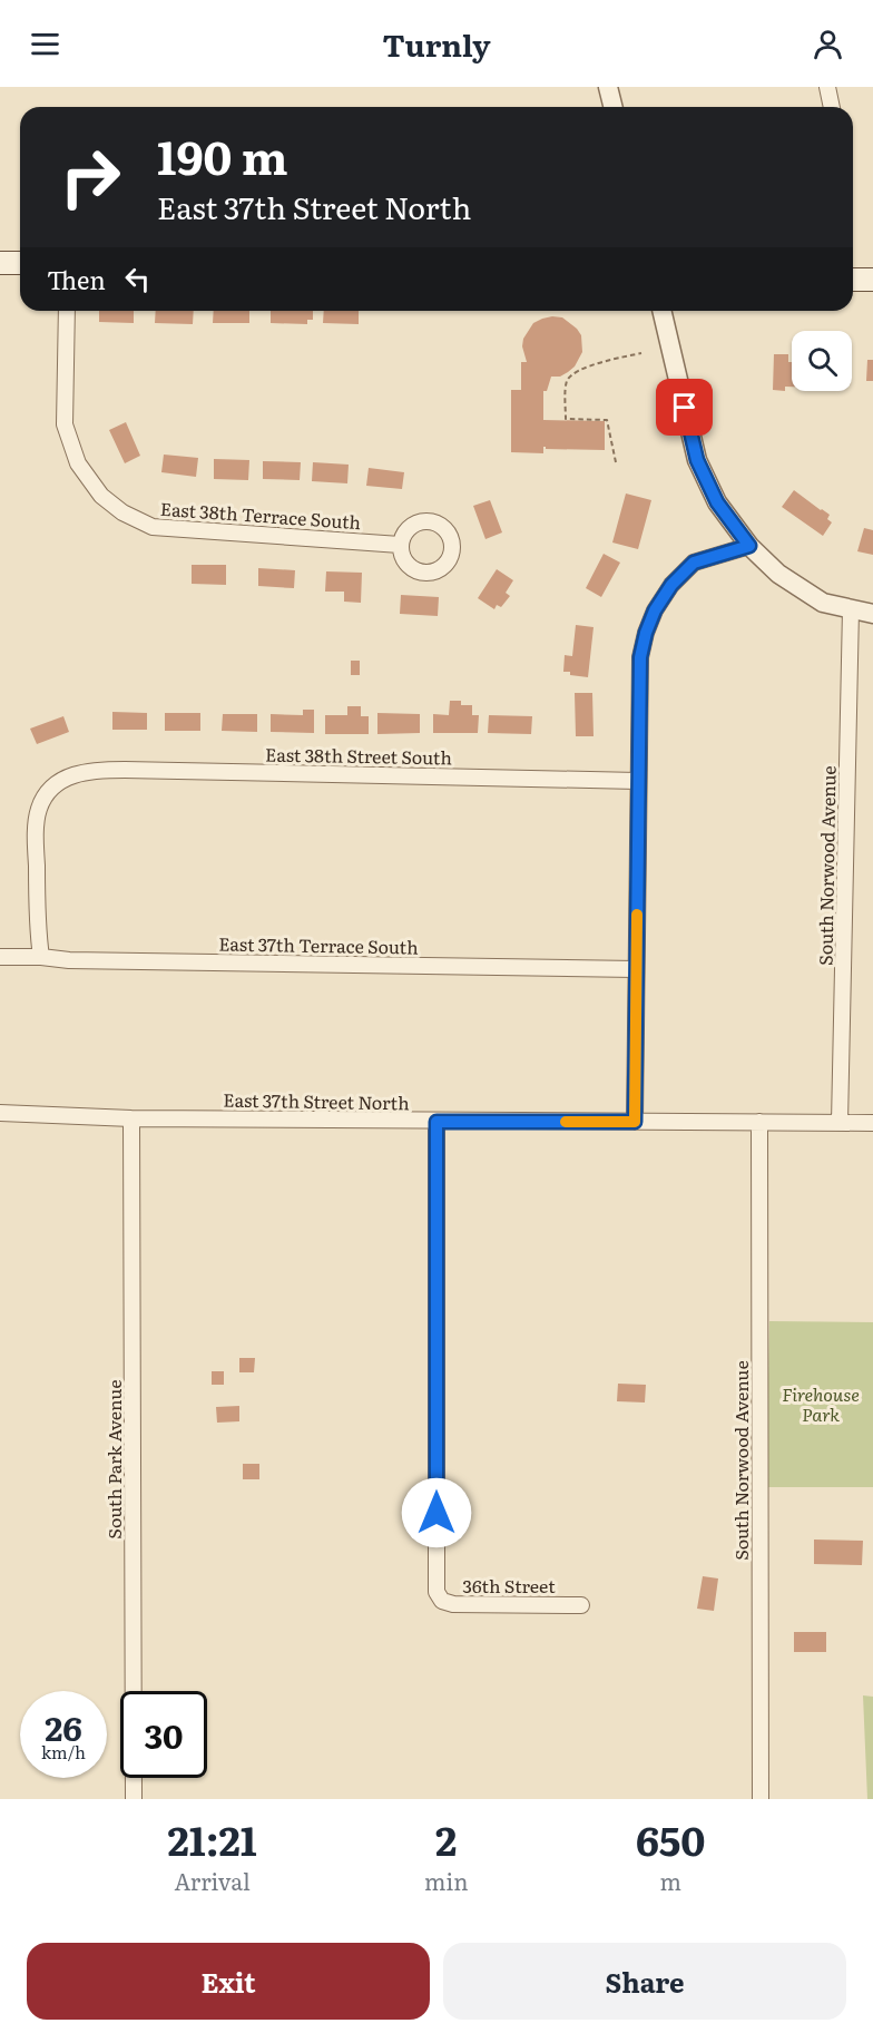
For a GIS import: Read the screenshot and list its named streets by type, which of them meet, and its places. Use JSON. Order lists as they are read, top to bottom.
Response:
{
  "streets": {
    "street": [
      "East 38th Terrace South",
      "East 38th Street South",
      "South Norwood Avenue",
      "East 37th Terrace South",
      "East 37th Street North",
      "South Park Avenue",
      "36th Street"
    ]
  },
  "crossings": [
    ["East 38th Street South", "East 37th Terrace South"],
    ["South Norwood Avenue", "East 37th Street North"],
    ["East 37th Street North", "South Park Avenue"],
    ["East 37th Street North", "36th Street"]
  ],
  "parks": ["Firehouse Park"],
  "page": {
    "header": "Turnly",
    "turn": ["190 m", "East 37th Street North"],
    "then": "Then",
    "speed": "26 km/h",
    "limit": "30",
    "eta": [
      "21:21",
      "Arrival",
      "2",
      "min",
      "650",
      "m"
    ],
    "buttons": ["Exit", "Share"]
  }
}
